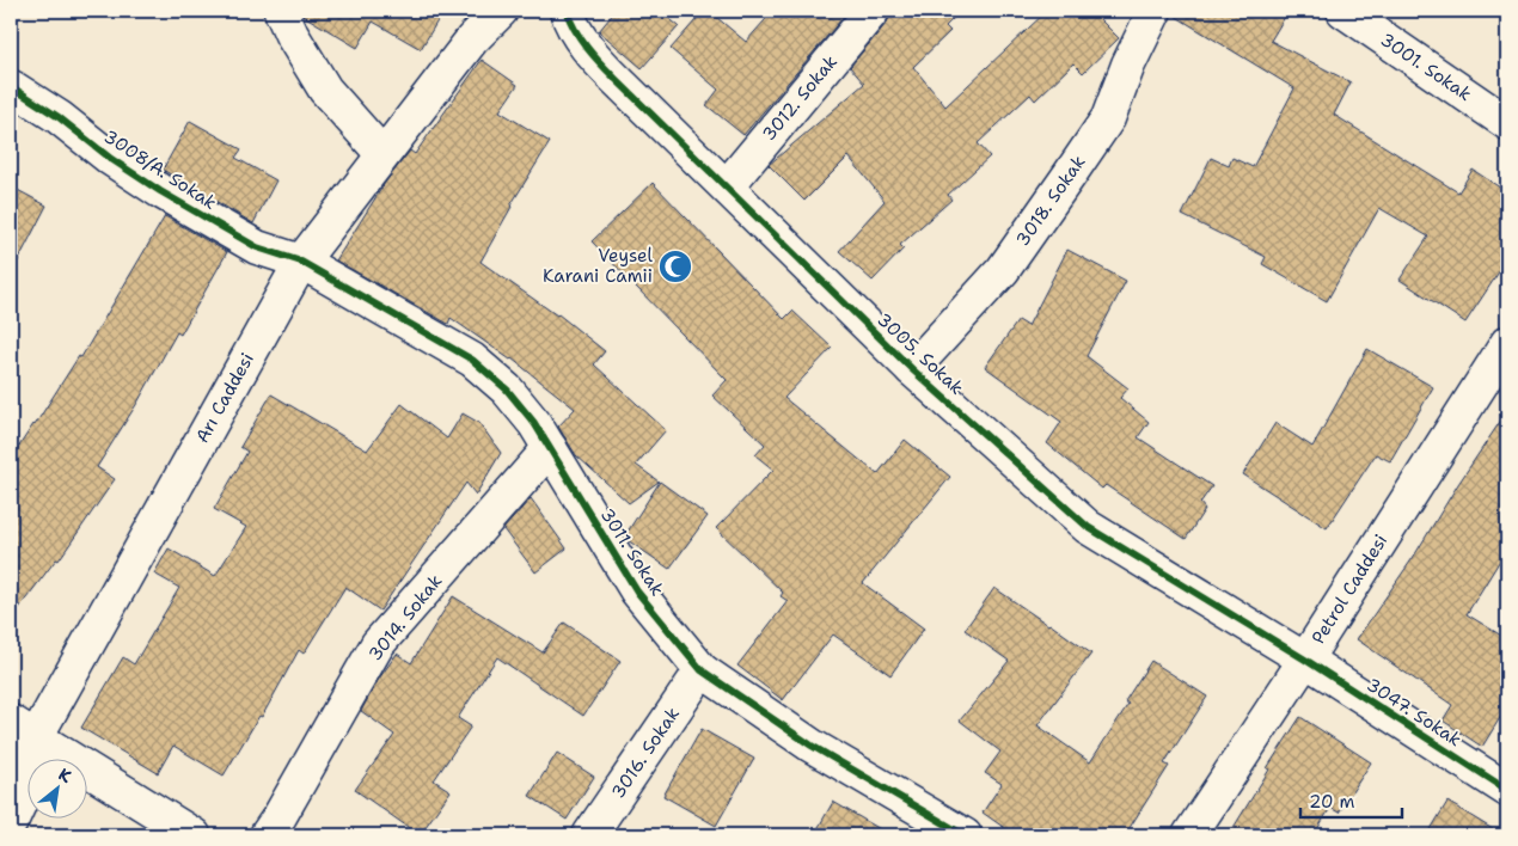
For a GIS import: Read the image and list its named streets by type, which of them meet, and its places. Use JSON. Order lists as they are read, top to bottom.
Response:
{
  "streets": {
    "street": [
      "3001. Sokak",
      "3012. Sokak",
      "3008/A. Sokak",
      "3018. Sokak",
      "3005. Sokak",
      "Arı Caddesi",
      "3011. Sokak",
      "Petrol Caddesi",
      "3014. Sokak",
      "3047. Sokak",
      "3016. Sokak"
    ]
  },
  "crossings": [
    ["3012. Sokak", "3005. Sokak"],
    ["3008/A. Sokak", "Arı Caddesi"],
    ["3008/A. Sokak", "3011. Sokak"],
    ["3018. Sokak", "3005. Sokak"],
    ["3005. Sokak", "Petrol Caddesi"],
    ["3005. Sokak", "3047. Sokak"],
    ["Arı Caddesi", "3011. Sokak"],
    ["3011. Sokak", "3014. Sokak"],
    ["3011. Sokak", "3016. Sokak"],
    ["Petrol Caddesi", "3047. Sokak"]
  ],
  "places": {
    "mosque": ["Veysel Karani Camii"]
  },
  "scale_bar": "20 m",
  "north": "top right"
}
